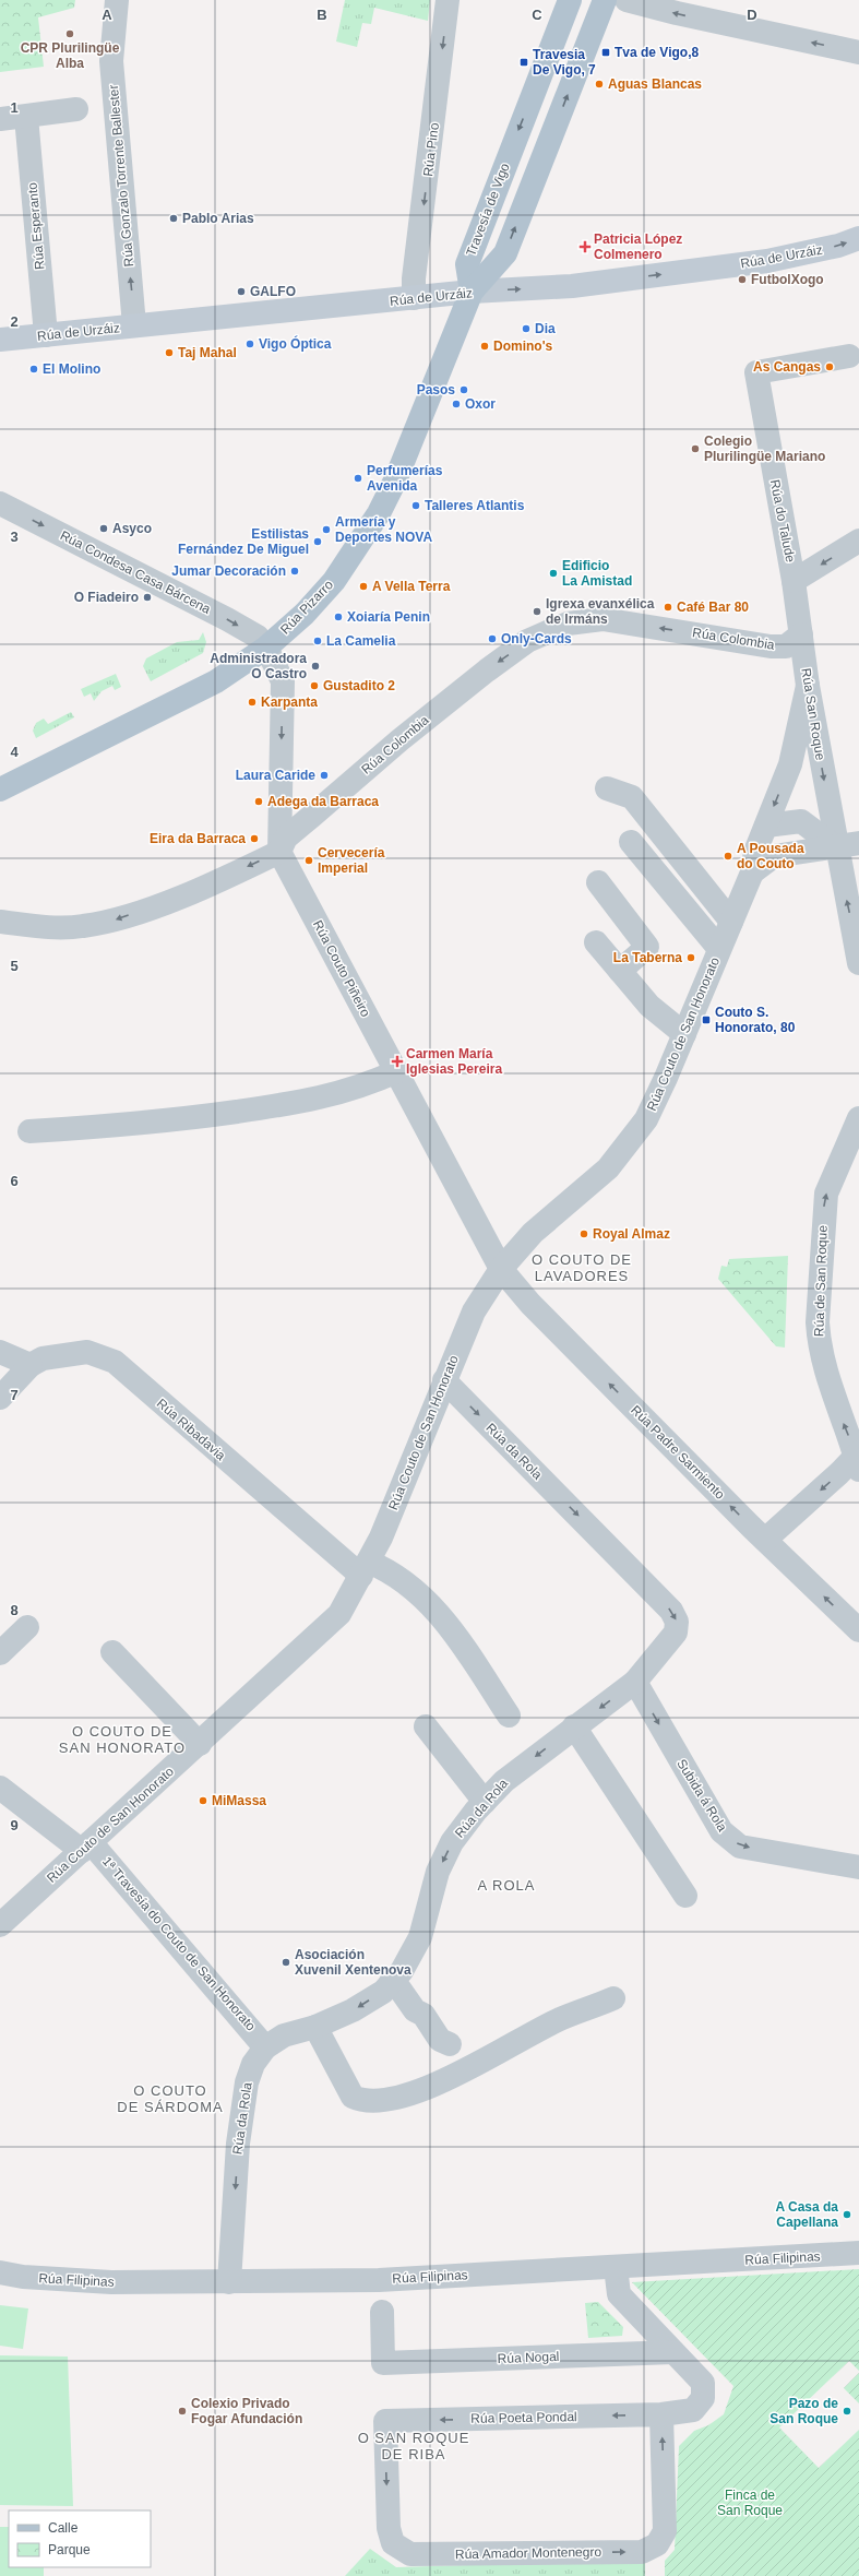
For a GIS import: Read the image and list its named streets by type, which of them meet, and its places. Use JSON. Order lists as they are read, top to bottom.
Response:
{
  "streets": {
    "main road": ["Travesía de Vigo", "Rúa de Urzáiz", "Rúa Pizarro"],
    "street": [
      "Rúa Pino",
      "Rúa Gonzalo Torrente Ballester",
      "Rúa Esperanto",
      "Rúa do Talude",
      "Rúa Condesa Casa Bárcena",
      "Rúa Colombia",
      "Rúa San Roque",
      "Rúa Couto Piñeiro",
      "Rúa Couto de San Honorato",
      "Rúa de San Roque",
      "Rúa Ribadavia",
      "Rúa da Rola",
      "Rúa Padre Sarmiento",
      "Subida á Rola",
      "1ª Travesía do Couto de San Honorato",
      "Rúa Filipinas",
      "Rúa Nogal",
      "Rúa Poeta Pondal",
      "Rúa Amador Montenegro"
    ]
  },
  "crossings": [
    ["Rúa Pino", "Rúa de Urzáiz"],
    ["Rúa Gonzalo Torrente Ballester", "Rúa de Urzáiz"],
    ["Travesía de Vigo", "Rúa de Urzáiz"],
    ["Travesía de Vigo", "Rúa Pizarro"],
    ["Rúa Esperanto", "Rúa de Urzáiz"],
    ["Rúa de Urzáiz", "Rúa Pizarro"],
    ["Rúa do Talude", "Rúa San Roque"],
    ["Rúa Condesa Casa Bárcena", "Rúa Pizarro"],
    ["Rúa Condesa Casa Bárcena", "Rúa Couto Piñeiro"],
    ["Rúa Pizarro", "Rúa Couto Piñeiro"],
    ["Rúa Colombia", "Rúa San Roque"],
    ["Rúa Colombia", "Rúa Couto Piñeiro"],
    ["Rúa San Roque", "Rúa Couto de San Honorato"],
    ["Rúa Couto Piñeiro", "Rúa Couto de San Honorato"],
    ["Rúa Couto Piñeiro", "Rúa Padre Sarmiento"],
    ["Rúa Couto de San Honorato", "Rúa Ribadavia"],
    ["Rúa Couto de San Honorato", "Rúa da Rola"],
    ["Rúa Couto de San Honorato", "Rúa Padre Sarmiento"],
    ["Rúa Couto de San Honorato", "1ª Travesía do Couto de San Honorato"],
    ["Rúa da Rola", "Subida á Rola"],
    ["Rúa da Rola", "1ª Travesía do Couto de San Honorato"],
    ["Rúa da Rola", "Rúa Filipinas"],
    ["Rúa Filipinas", "Rúa Poeta Pondal"],
    ["Rúa Nogal", "Rúa Poeta Pondal"],
    ["Rúa Poeta Pondal", "Rúa Amador Montenegro"]
  ],
  "one_way": [
    "Rúa Pino",
    "Rúa Gonzalo Torrente Ballester",
    "Rúa de Urzáiz",
    "Rúa Condesa Casa Bárcena",
    "Rúa Colombia",
    "Rúa de San Roque",
    "Rúa Padre Sarmiento",
    "Rúa Poeta Pondal"
  ],
  "districts": [
    "O COUTO DE LAVADORES",
    "O COUTO DE SAN HONORATO",
    "A ROLA",
    "O COUTO DE SÁRDOMA",
    "O SAN ROQUE DE RIBA"
  ],
  "parks": ["Finca de San Roque"],
  "places": {
    "other": [
      "CPR Plurilingüe Alba",
      "Aguas Blancas",
      "Pablo Arias",
      "FutbolXogo",
      "GALFO",
      "Dia",
      "Vigo Óptica",
      "Domino's",
      "Taj Mahal",
      "As Cangas",
      "El Molino",
      "Pasos",
      "Oxor",
      "Colegio Plurilingüe Mariano",
      "Perfumerías Avenida",
      "Talleres Atlantis",
      "Asyco",
      "Armería y Deportes NOVA",
      "Estilistas Fernández De Miguel",
      "Jumar Decoración",
      "Edificio La Amistad",
      "A Vella Terra",
      "O Fiadeiro",
      "Café Bar 80",
      "Igrexa evanxélica de Irmáns",
      "Xoiaría Penin",
      "Only-Cards",
      "La Camelia",
      "Administradora O Castro",
      "Gustadito 2",
      "Karpanta",
      "Laura Caride",
      "Adega da Barraca",
      "Eira da Barraca",
      "A Pousada do Couto",
      "Cervecería Imperial",
      "La Taberna",
      "Royal Almaz",
      "MiMassa",
      "Asociación Xuvenil Xentenova",
      "A Casa da Capellana",
      "Colexio Privado Fogar Afundación",
      "Pazo de San Roque"
    ],
    "transit": ["Tva de Vigo,8", "Travesia De Vigo, 7", "Couto S. Honorato, 80"],
    "health": ["Patricia López Colmenero", "Carmen María Iglesias Pereira"]
  },
  "legend": ["Calle", "Parque"],
  "grid": {
    "columns": [
      "A",
      "B",
      "C",
      "D"
    ],
    "rows": [
      "1",
      "2",
      "3",
      "4",
      "5",
      "6",
      "7",
      "8",
      "9"
    ]
  }
}
